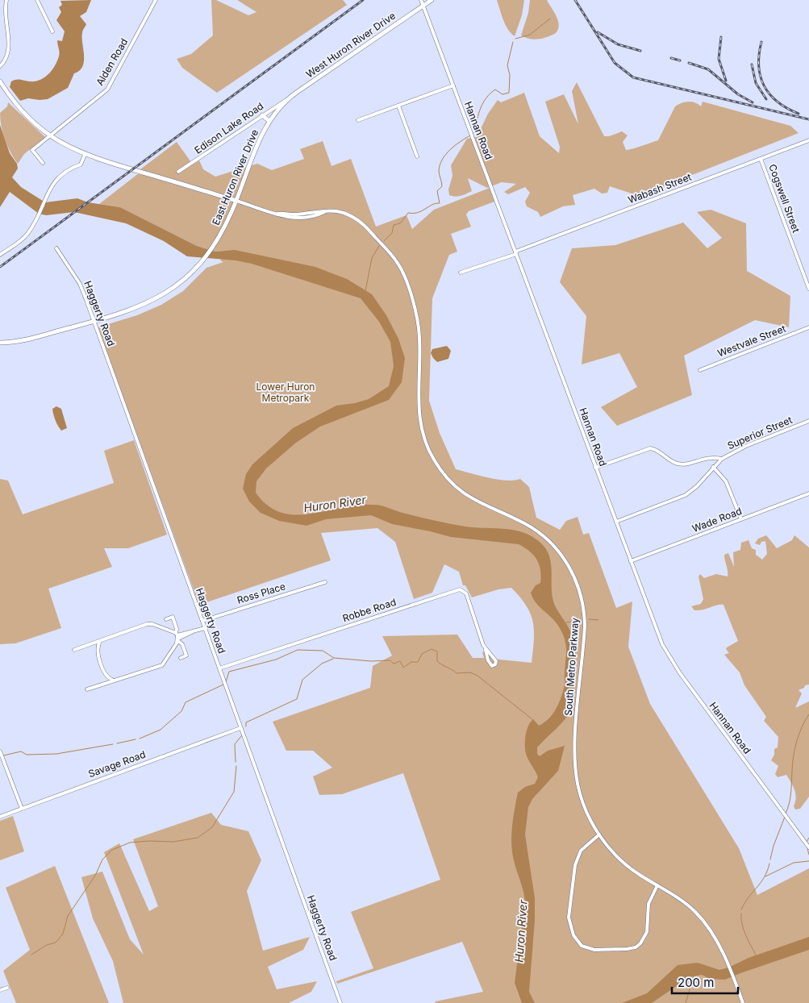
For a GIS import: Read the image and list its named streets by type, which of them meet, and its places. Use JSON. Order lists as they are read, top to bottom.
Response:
{
  "streets": {
    "main road": ["West Huron River Drive", "East Huron River Drive"],
    "street": [
      "Alden Road",
      "Edison Lake Road",
      "Hannan Road",
      "Wabash Street",
      "Cogswell Street",
      "Haggerty Road",
      "Westvale Street",
      "Superior Street",
      "Wade Road",
      "Ross Place",
      "Robbe Road",
      "South Metro Parkway",
      "Savage Road"
    ]
  },
  "crossings": [
    ["West Huron River Drive", "Hannan Road"],
    ["West Huron River Drive", "East Huron River Drive"],
    ["Edison Lake Road", "East Huron River Drive"],
    ["Hannan Road", "Wabash Street"],
    ["Hannan Road", "Superior Street"],
    ["Hannan Road", "Wade Road"],
    ["East Huron River Drive", "Haggerty Road"],
    ["East Huron River Drive", "South Metro Parkway"],
    ["Wabash Street", "Cogswell Street"],
    ["Haggerty Road", "Ross Place"],
    ["Haggerty Road", "Robbe Road"],
    ["Haggerty Road", "Savage Road"]
  ],
  "water": ["Huron River"],
  "parks": ["Lower Huron Metropark"],
  "scale_bar": "200 m"
}
